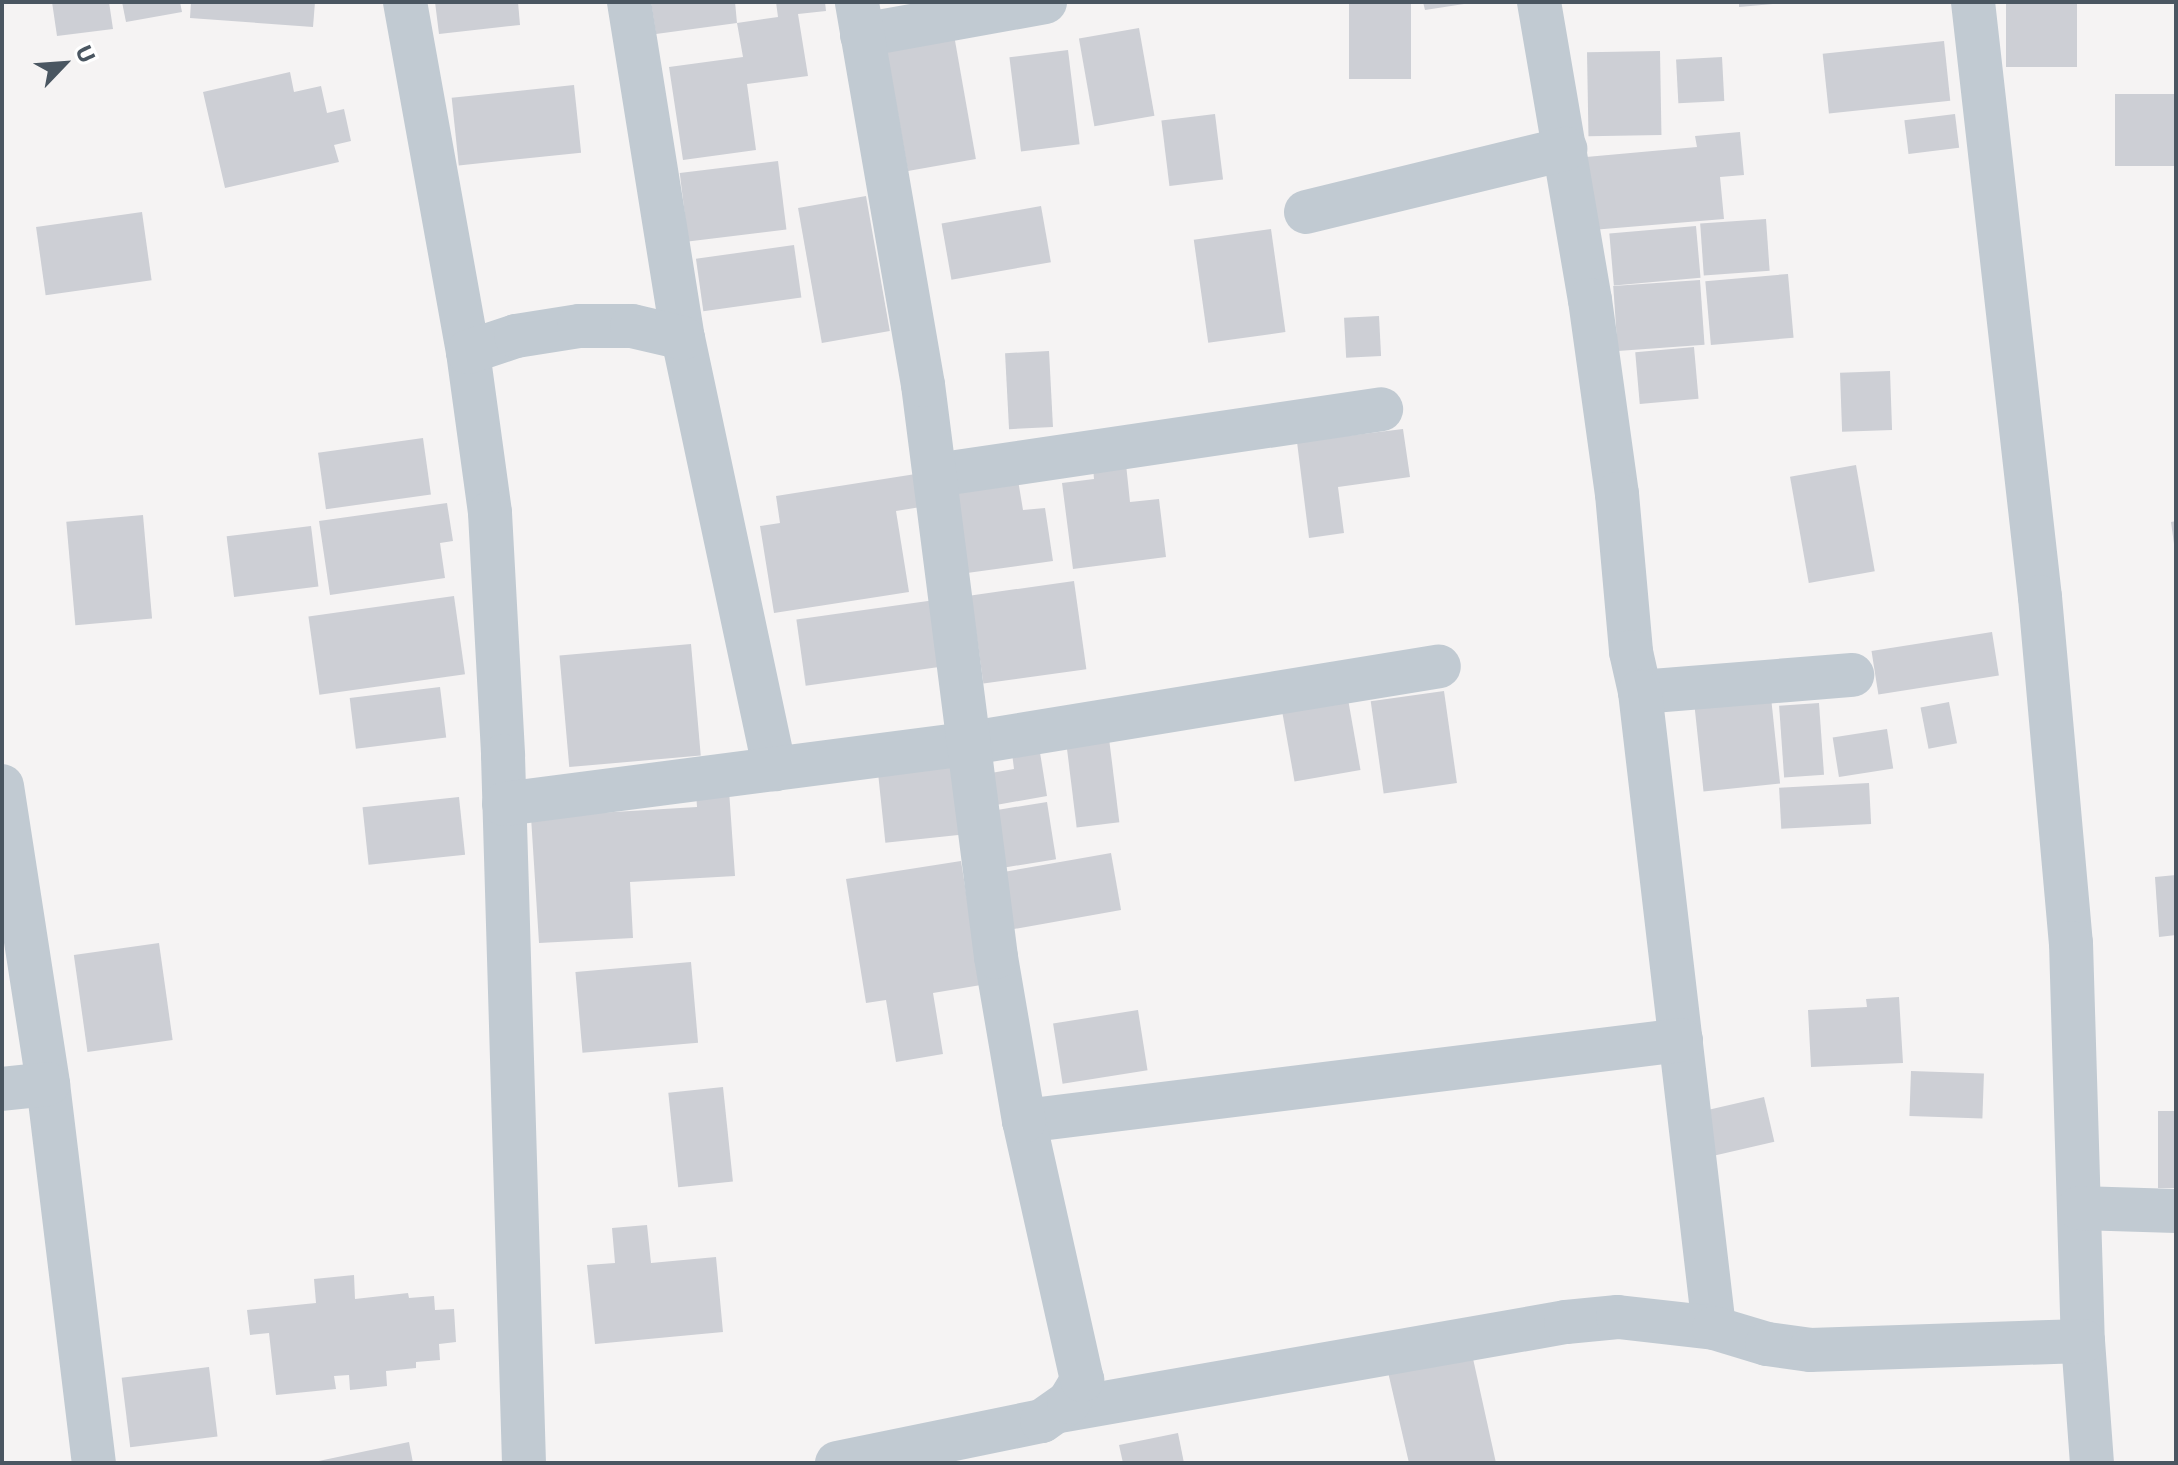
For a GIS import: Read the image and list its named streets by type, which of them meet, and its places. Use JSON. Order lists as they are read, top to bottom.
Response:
{
  "north": "top right"
}
